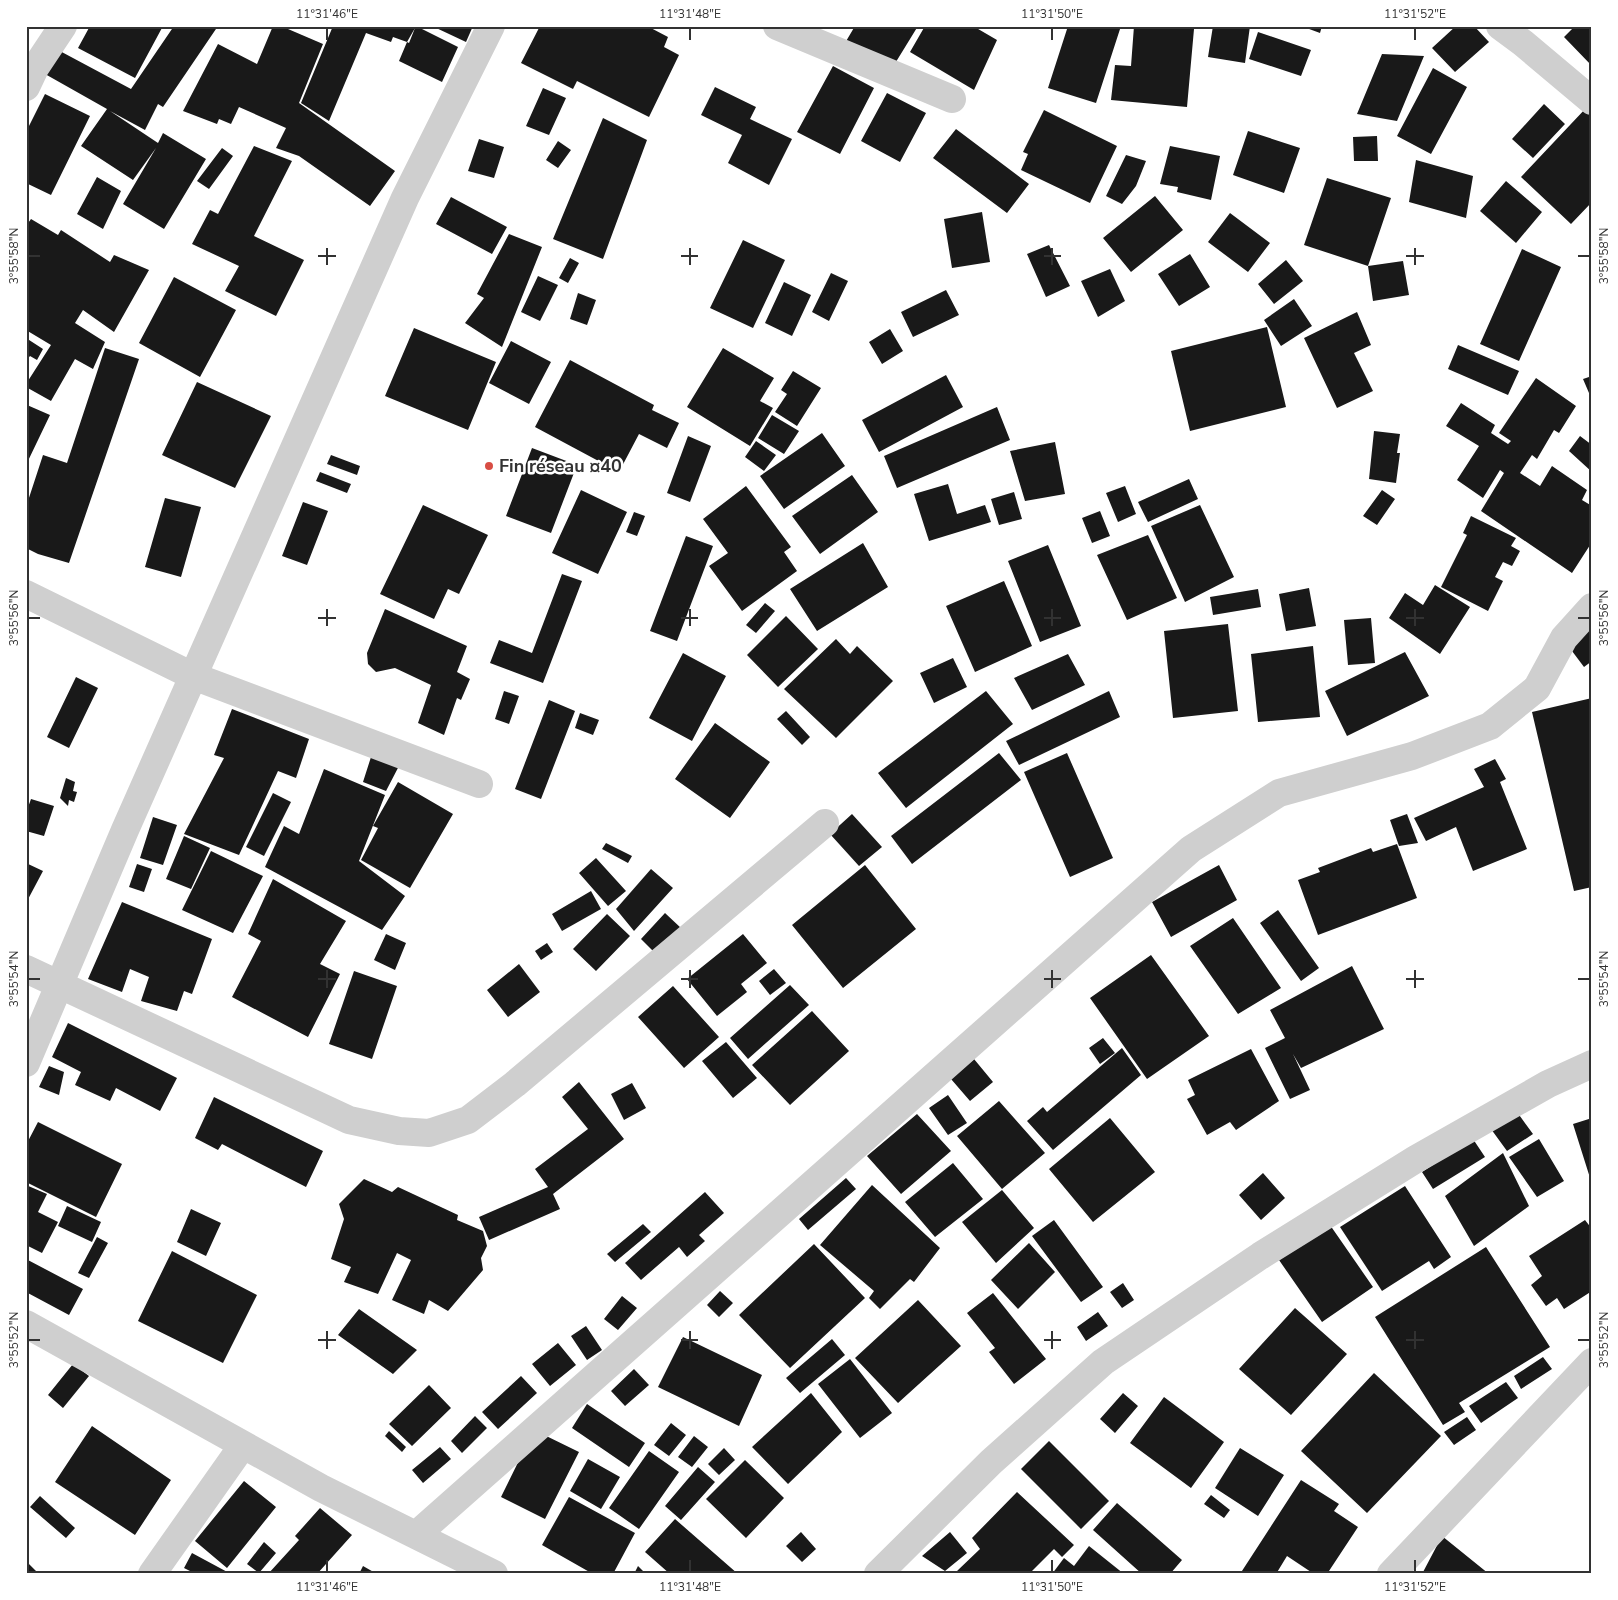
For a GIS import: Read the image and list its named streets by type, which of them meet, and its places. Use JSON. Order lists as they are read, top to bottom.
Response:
{
  "places": ["Fin réseau ¤40"],
  "coordinates": [
    "11°31'46\"E",
    "11°31'48\"E",
    "11°31'50\"E",
    "11°31'52\"E",
    "3°55'58\"N",
    "3°55'56\"N",
    "3°55'54\"N",
    "3°55'52\"N"
  ]
}
